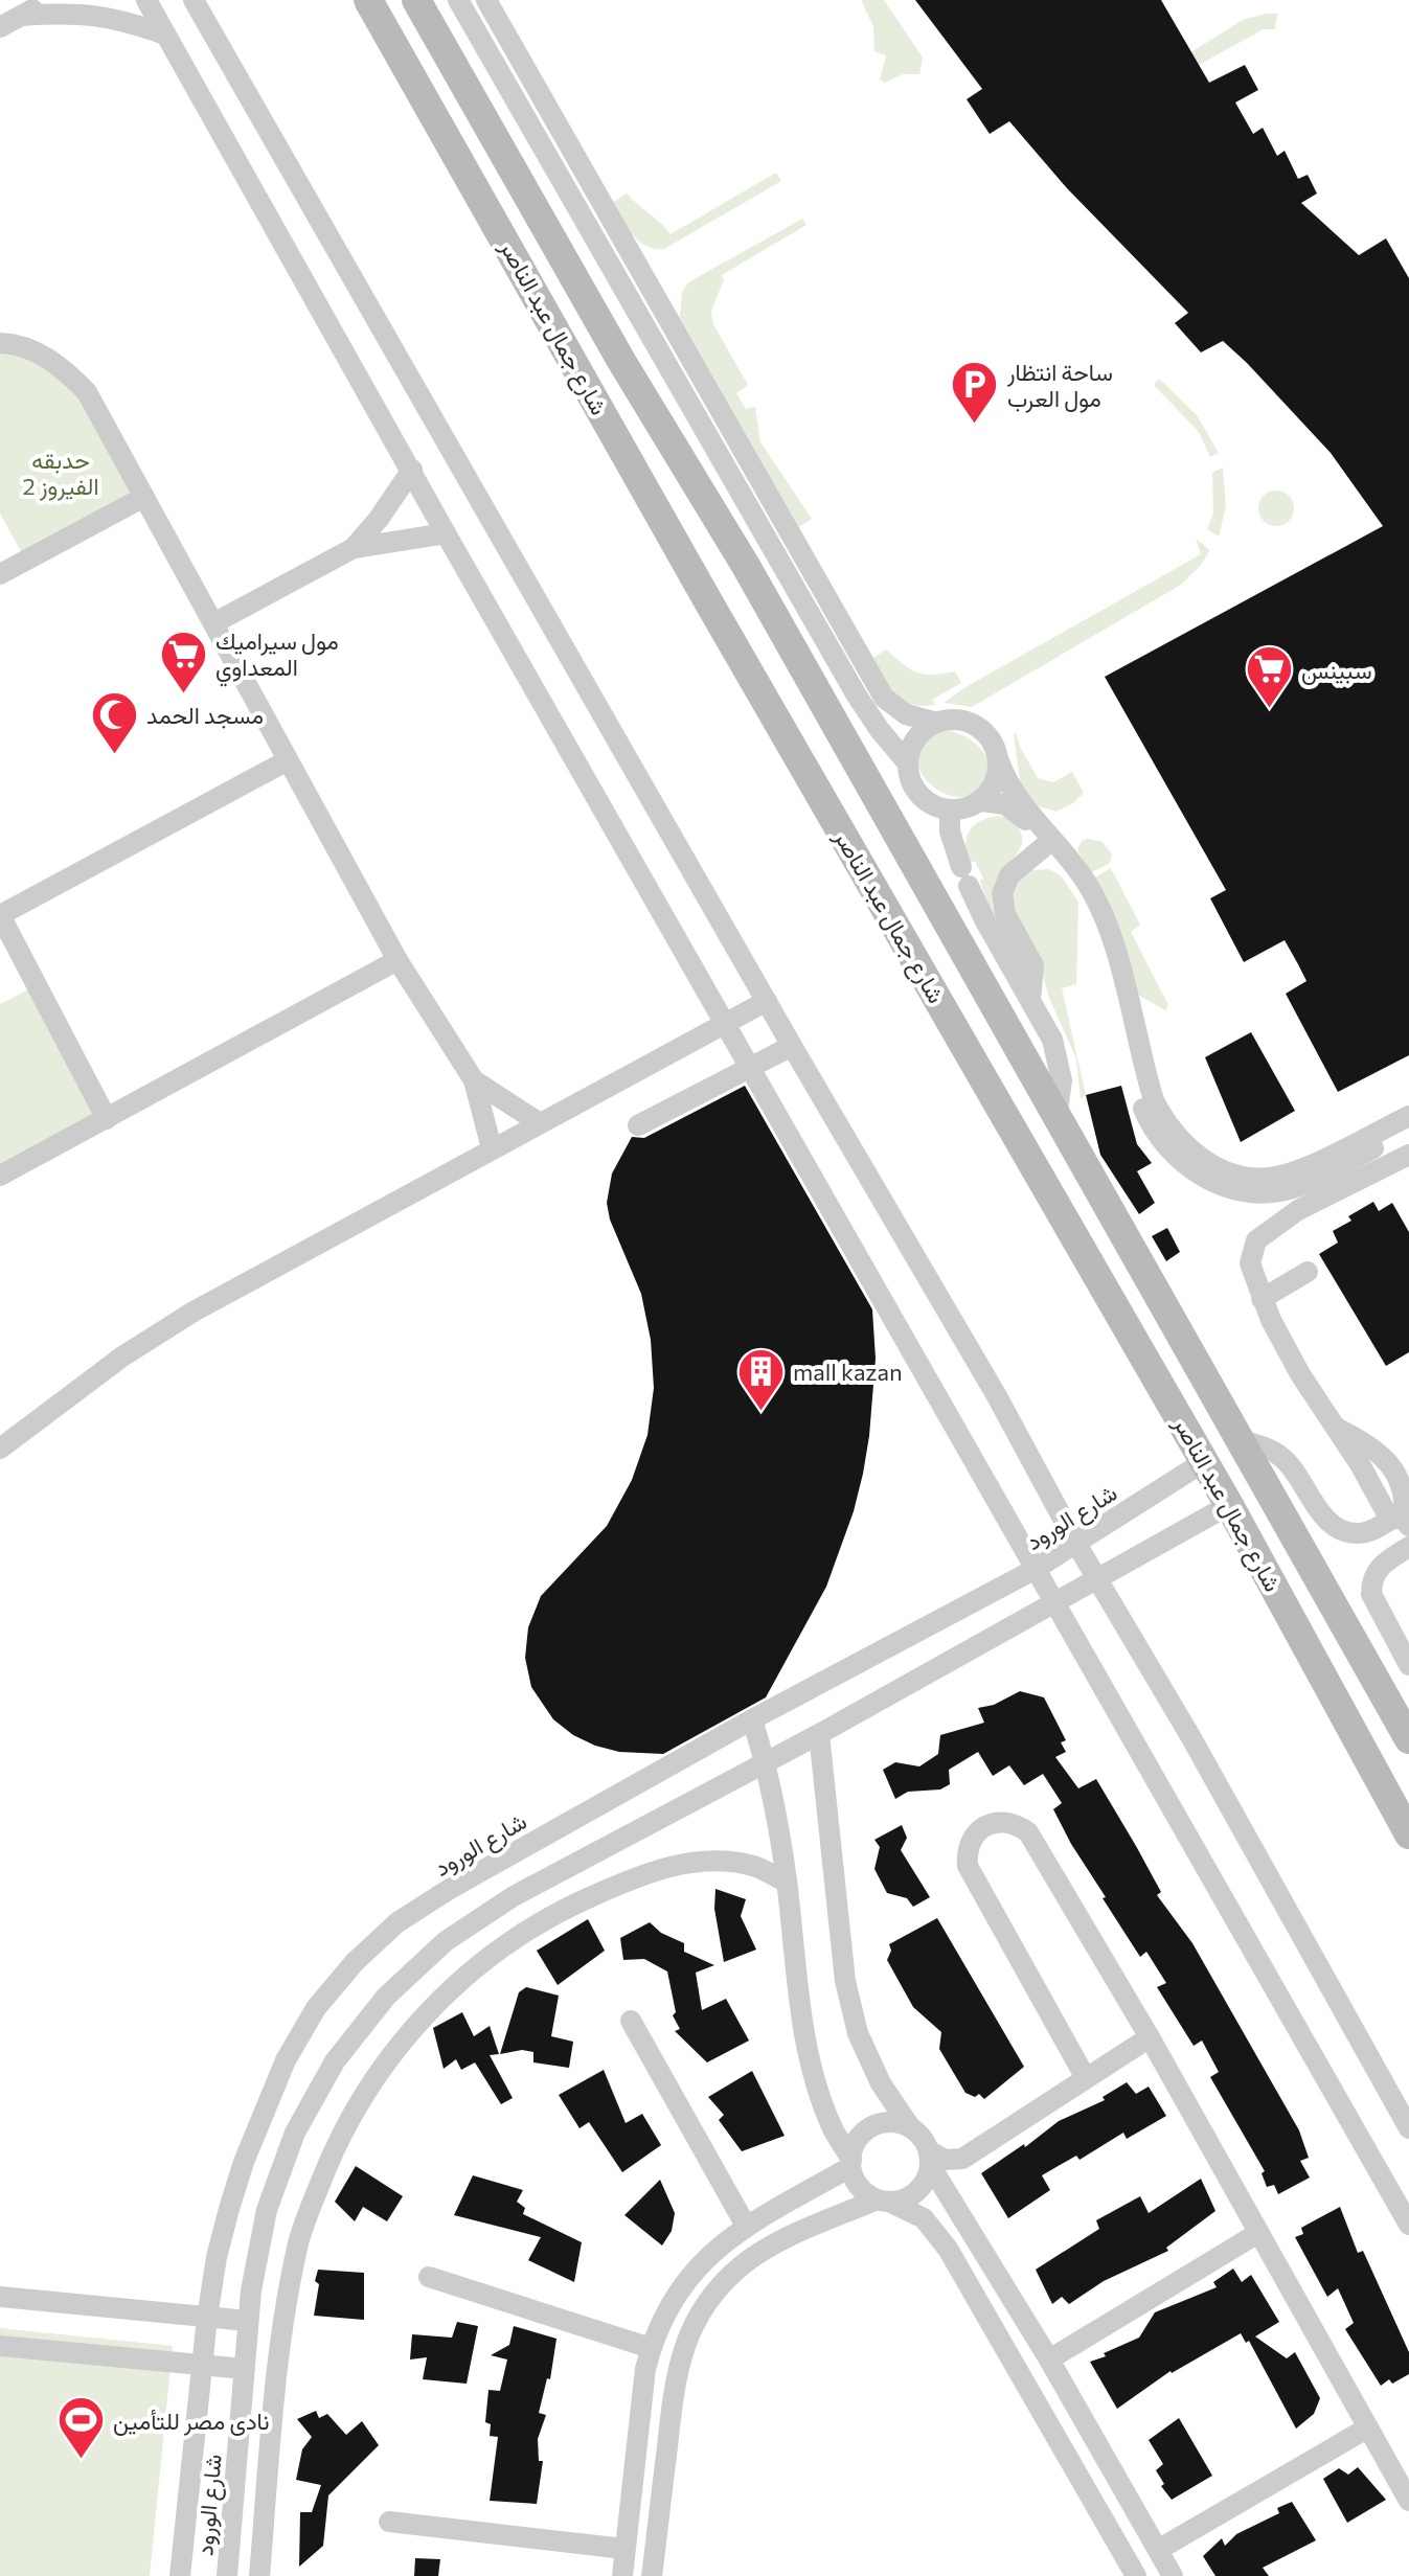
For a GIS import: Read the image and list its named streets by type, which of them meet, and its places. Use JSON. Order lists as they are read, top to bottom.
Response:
{
  "streets": {
    "main road": ["شارع جمال عبد الناصر"],
    "street": ["شارع الورود"]
  },
  "crossings": [
    ["شارع جمال عبد الناصر", "شارع الورود"]
  ],
  "parks": ["حدبقه الفيروز 2"],
  "places": {
    "parking": ["ساحة انتظار مول العرب"],
    "supermarket": ["مول سيراميك المعداوي", "سبينس"],
    "mosque": ["مسجد الحمد"],
    "building": ["mall kazan"],
    "sports": ["نادى مصر للتأمين"]
  }
}
